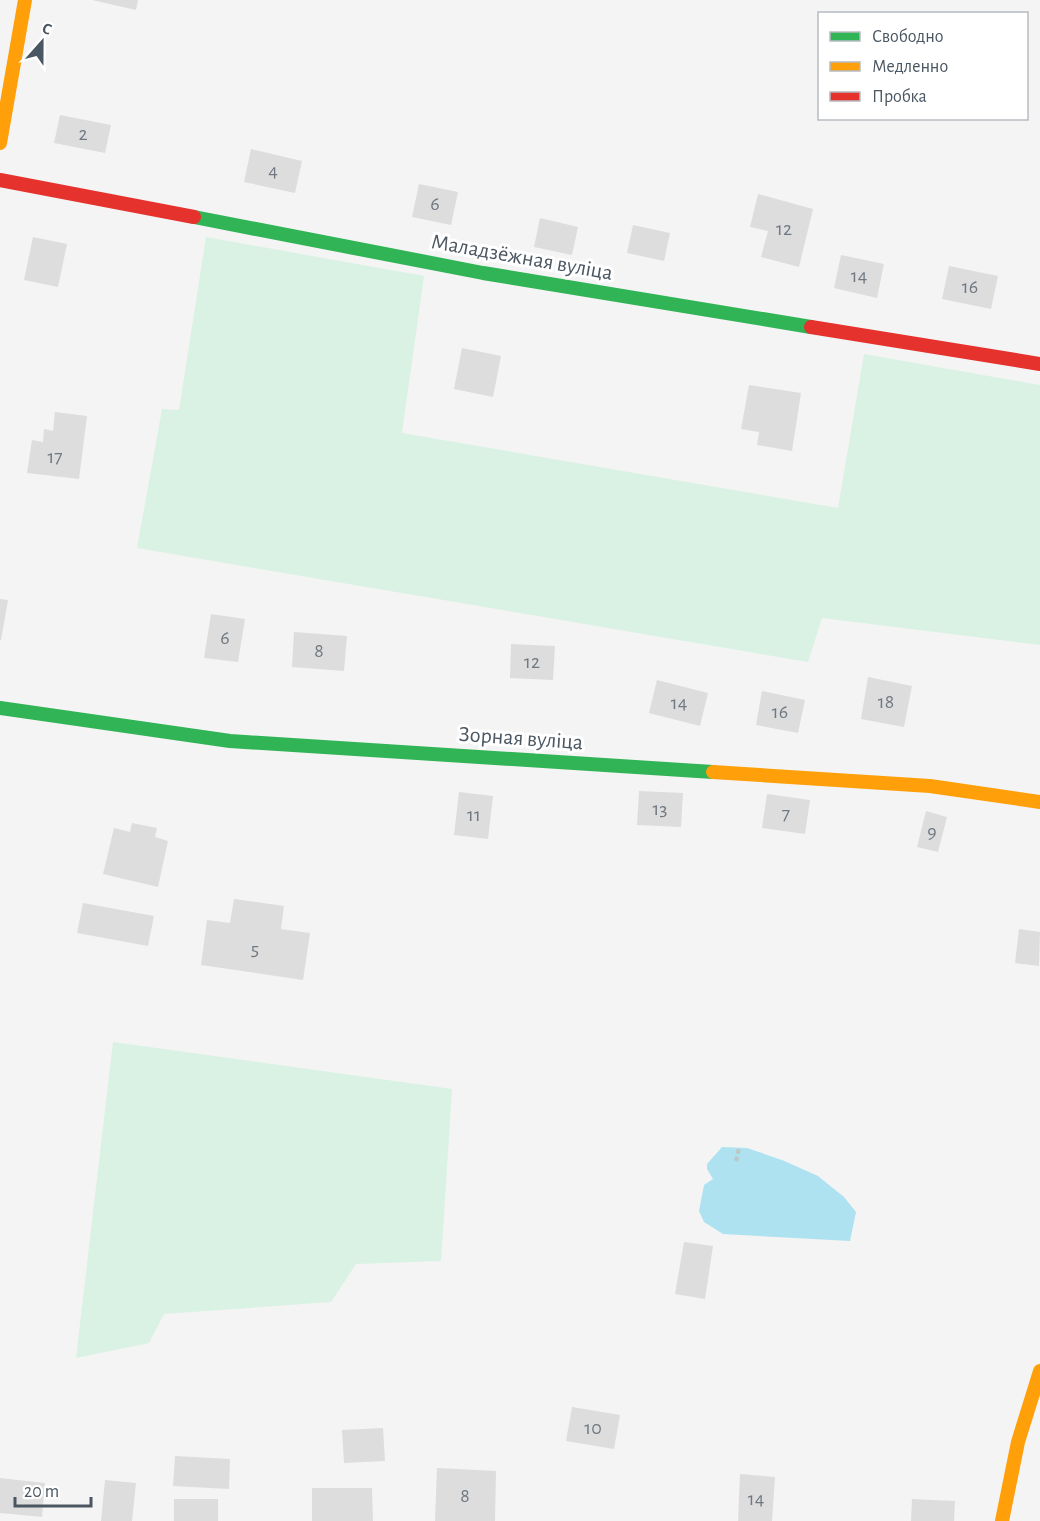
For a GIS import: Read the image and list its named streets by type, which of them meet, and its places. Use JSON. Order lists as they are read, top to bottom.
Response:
{
  "streets": {
    "street": ["Маладзёжная вуліца", "Зорная вуліца"]
  },
  "house_numbers": [
    "2",
    "4",
    "6",
    "12",
    "14",
    "16",
    "17",
    "6",
    "8",
    "12",
    "18",
    "14",
    "16",
    "13",
    "7",
    "11",
    "9",
    "5",
    "10",
    "8",
    "14"
  ],
  "legend": ["Свободно", "Медленно", "Пробка"],
  "scale_bar": "20 m",
  "north": "top"
}
